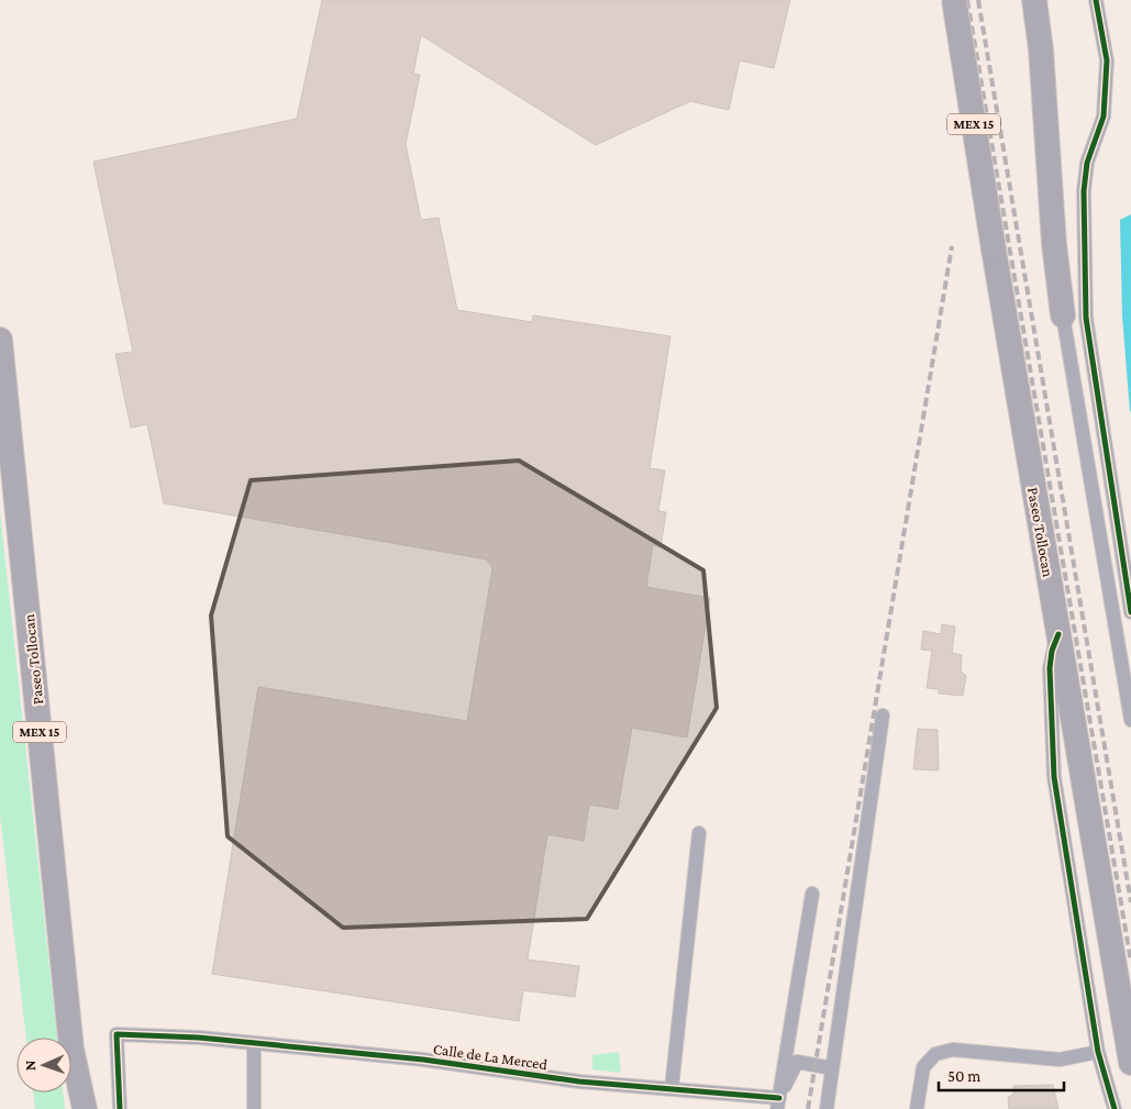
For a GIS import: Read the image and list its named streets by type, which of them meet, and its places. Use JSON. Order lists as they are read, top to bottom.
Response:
{
  "streets": {
    "highway": ["MEX 15", "Paseo Tollocan"],
    "street": ["Calle de La Merced"]
  },
  "scale_bar": "50 m",
  "north": "left"
}
